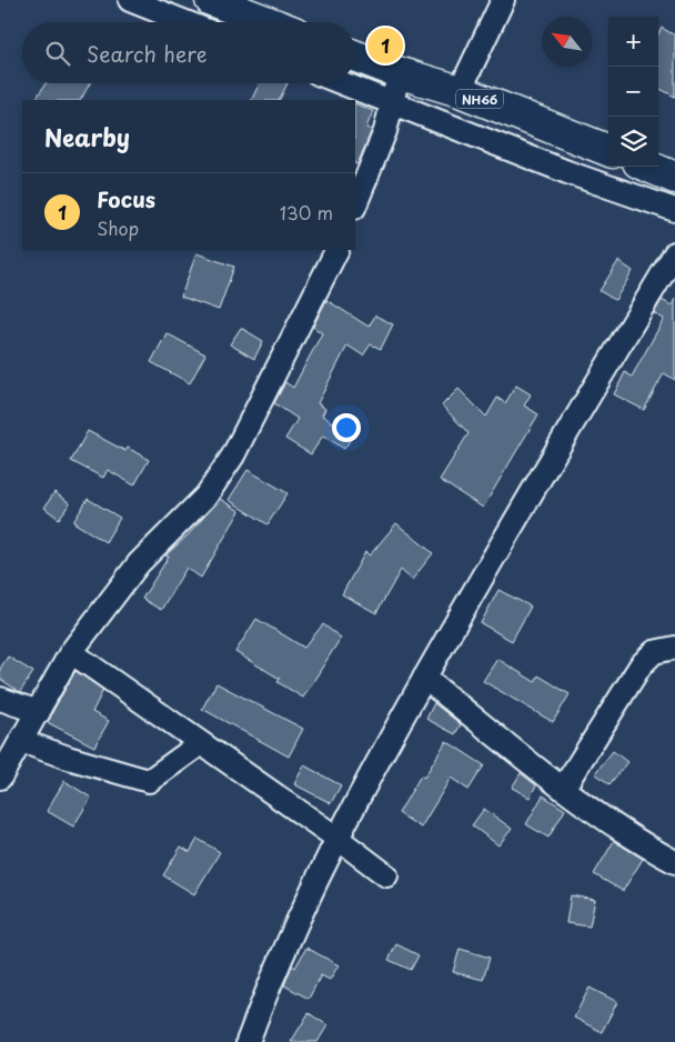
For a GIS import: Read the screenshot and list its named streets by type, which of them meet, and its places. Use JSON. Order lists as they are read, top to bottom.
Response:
{
  "streets": {
    "highway": ["NH66"]
  },
  "north": "top left",
  "page": {
    "map_buttons": ["+", "−"],
    "search": "Search here",
    "pins": "1",
    "heading": "Nearby",
    "list": [
      {
        "mark": "1",
        "name": "Focus",
        "note": "Shop",
        "value": "130 m"
      }
    ]
  }
}
